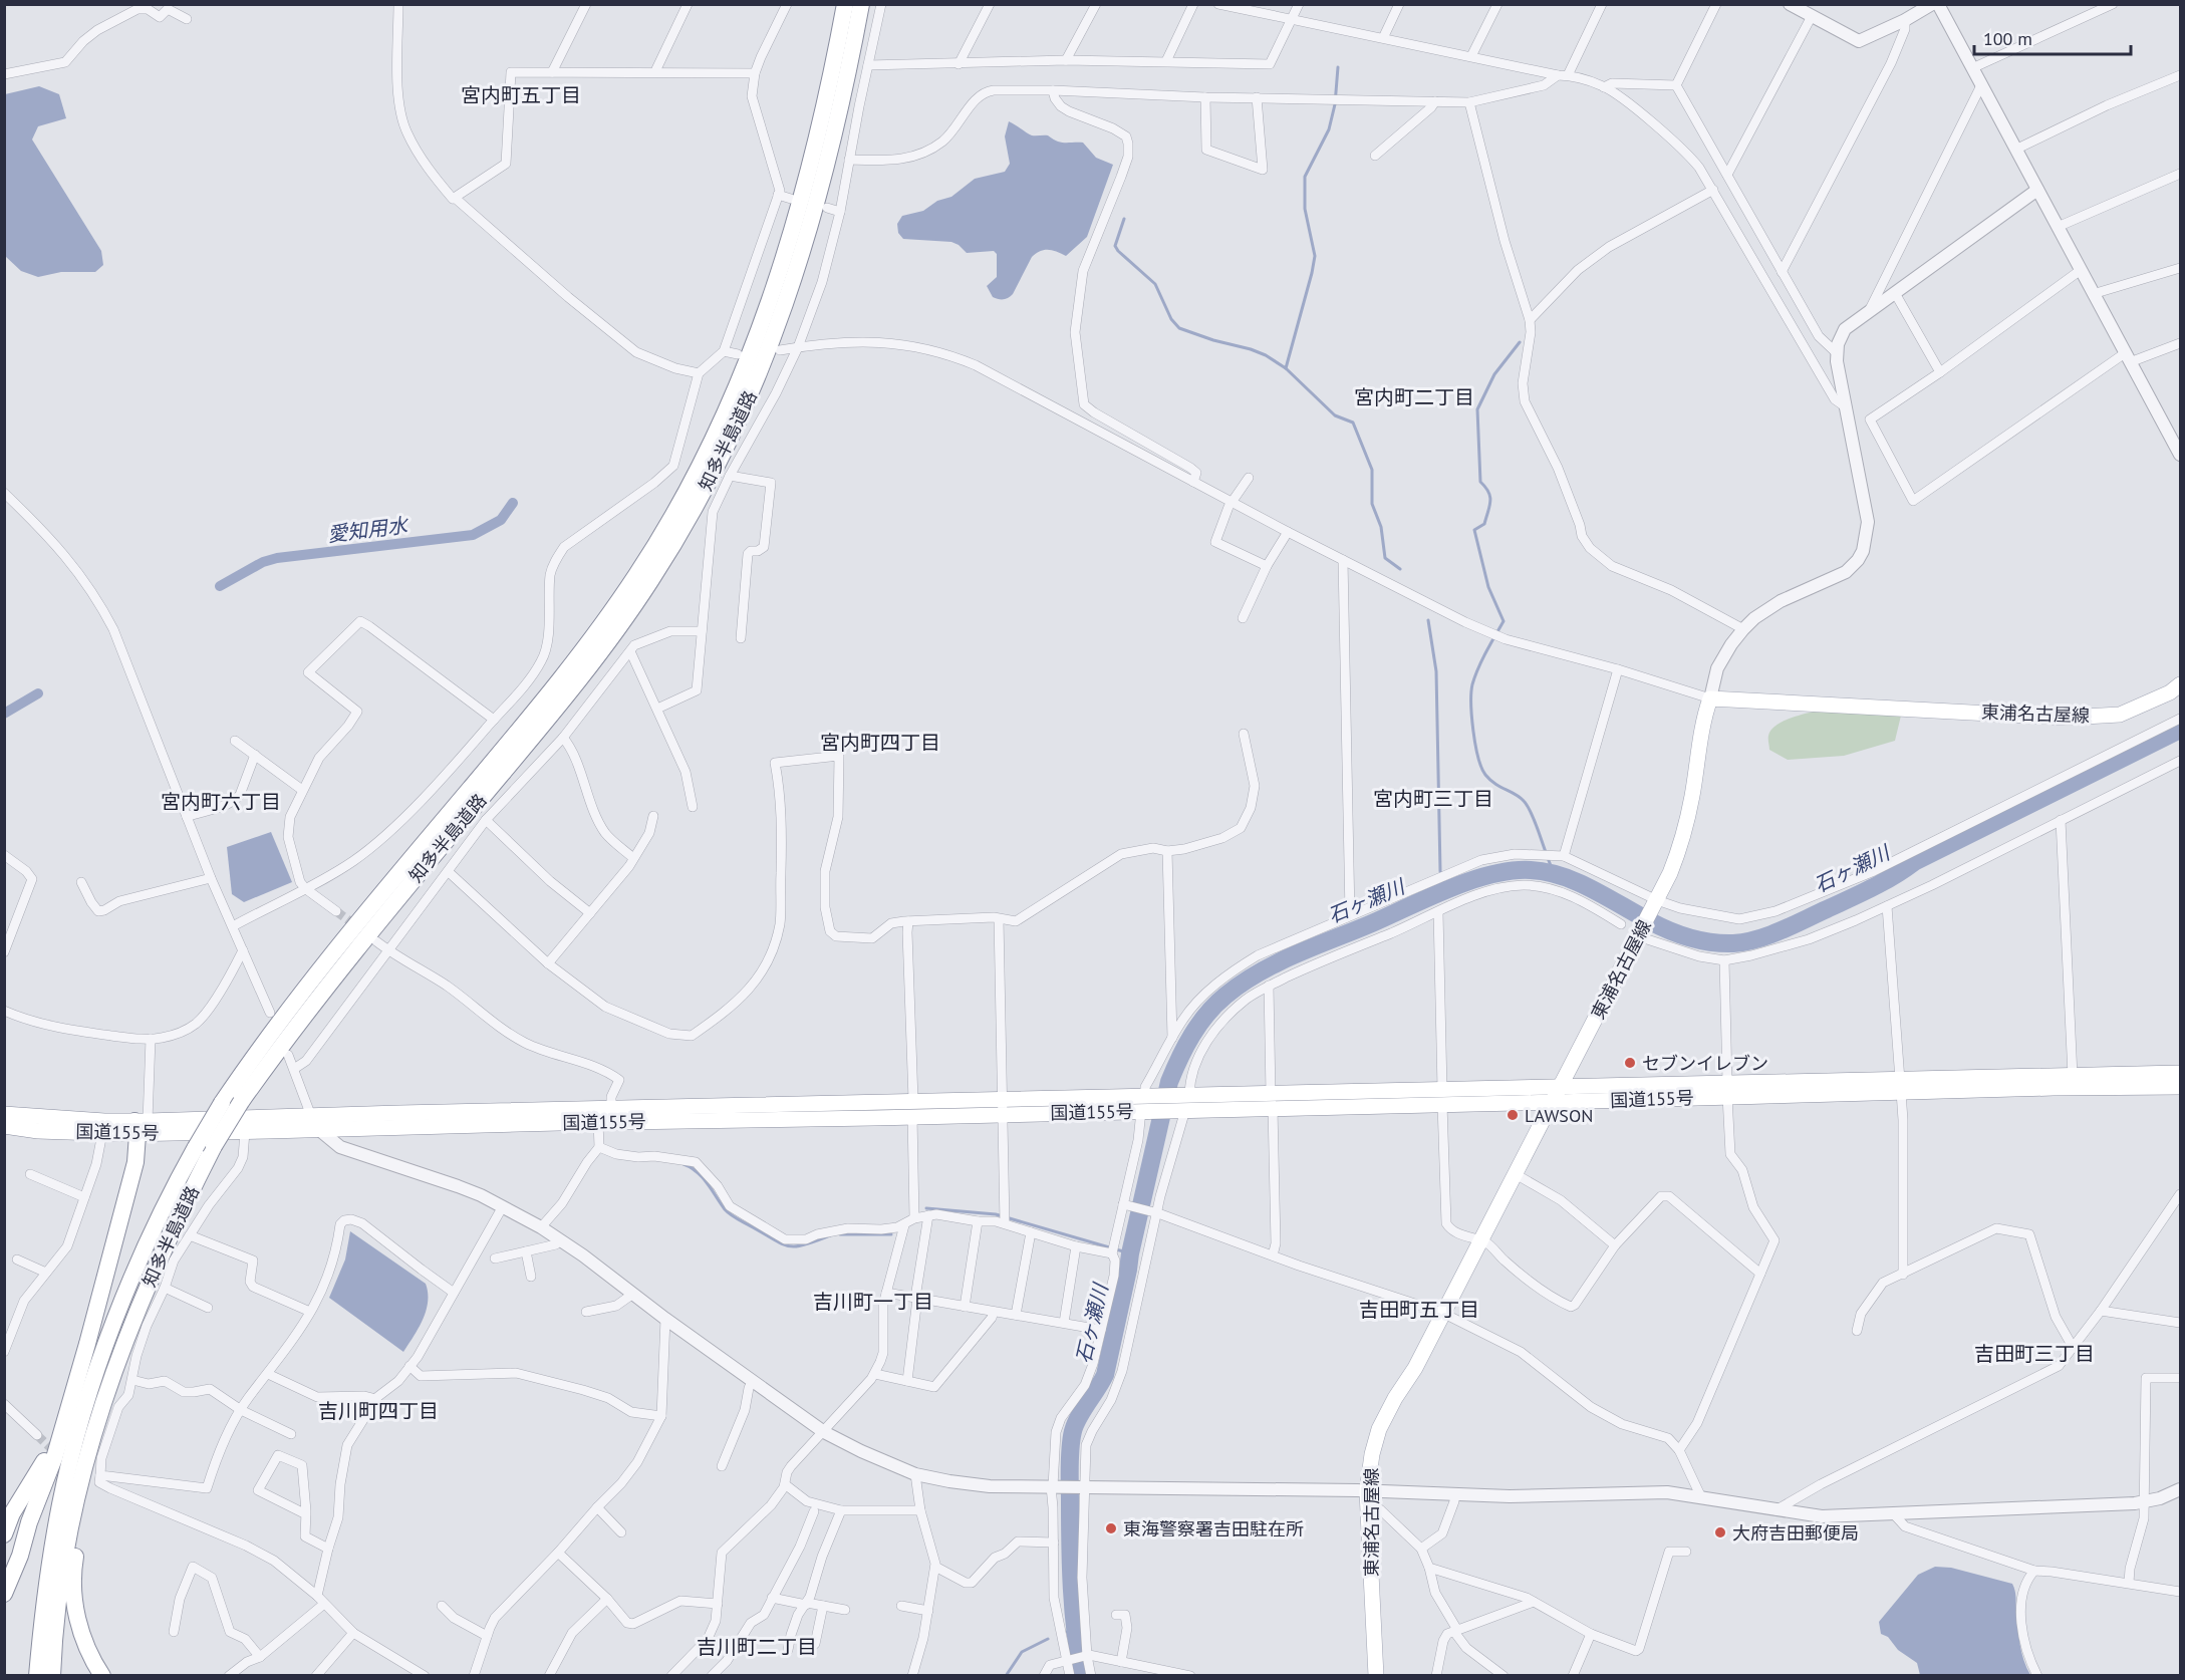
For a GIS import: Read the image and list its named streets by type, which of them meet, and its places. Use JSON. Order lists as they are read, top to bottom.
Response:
{
  "streets": {
    "highway": ["知多半島道路"],
    "main road": ["東浦名古屋線", "国道155号"]
  },
  "crossings": [
    ["東浦名古屋線", "国道155号"]
  ],
  "districts": [
    "宮内町五丁目",
    "宮内町二丁目",
    "宮内町四丁目",
    "宮内町三丁目",
    "宮内町六丁目",
    "吉川町一丁目",
    "吉田町五丁目",
    "吉田町三丁目",
    "吉川町四丁目",
    "吉川町二丁目"
  ],
  "water": ["愛知用水", "石ヶ瀬川"],
  "places": [
    "セブンイレブン",
    "LAWSON",
    "東海警察署吉田駐在所",
    "大府吉田郵便局"
  ],
  "scale_bar": "100 m"
}
